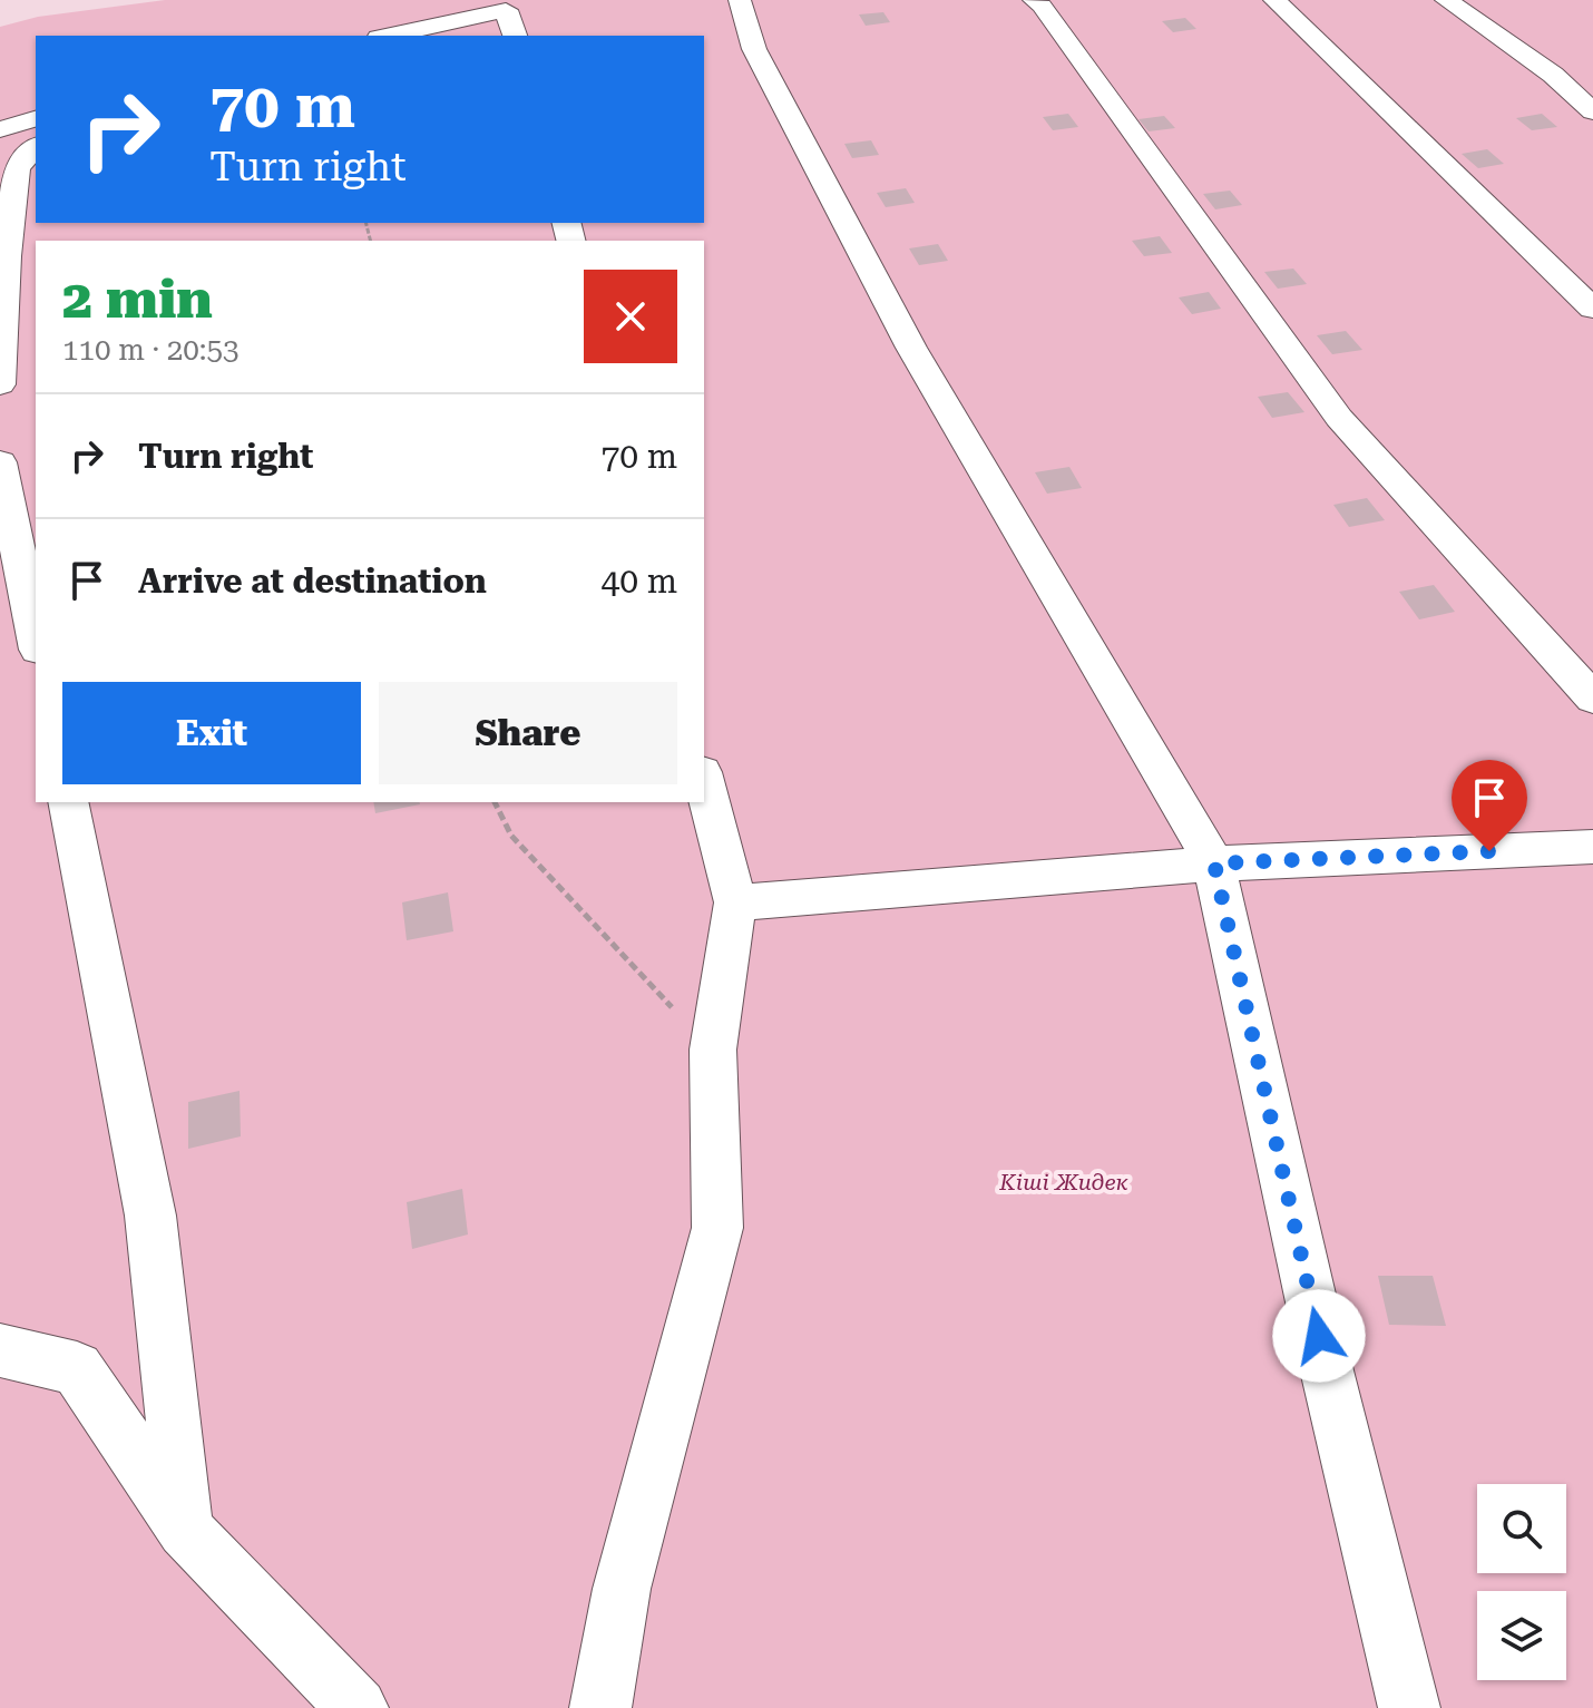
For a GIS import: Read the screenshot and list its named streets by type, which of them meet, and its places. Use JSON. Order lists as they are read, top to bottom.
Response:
{
  "parks": ["Кіші Жидек"],
  "page": {
    "turn": ["70 m", "Turn right"],
    "heading": ["2 min", "110 m · 20:53"],
    "list": [
      {
        "name": "Turn right",
        "value": "70 m"
      },
      {
        "name": "Arrive at destination",
        "value": "40 m"
      }
    ],
    "buttons": ["Exit", "Share"]
  }
}
